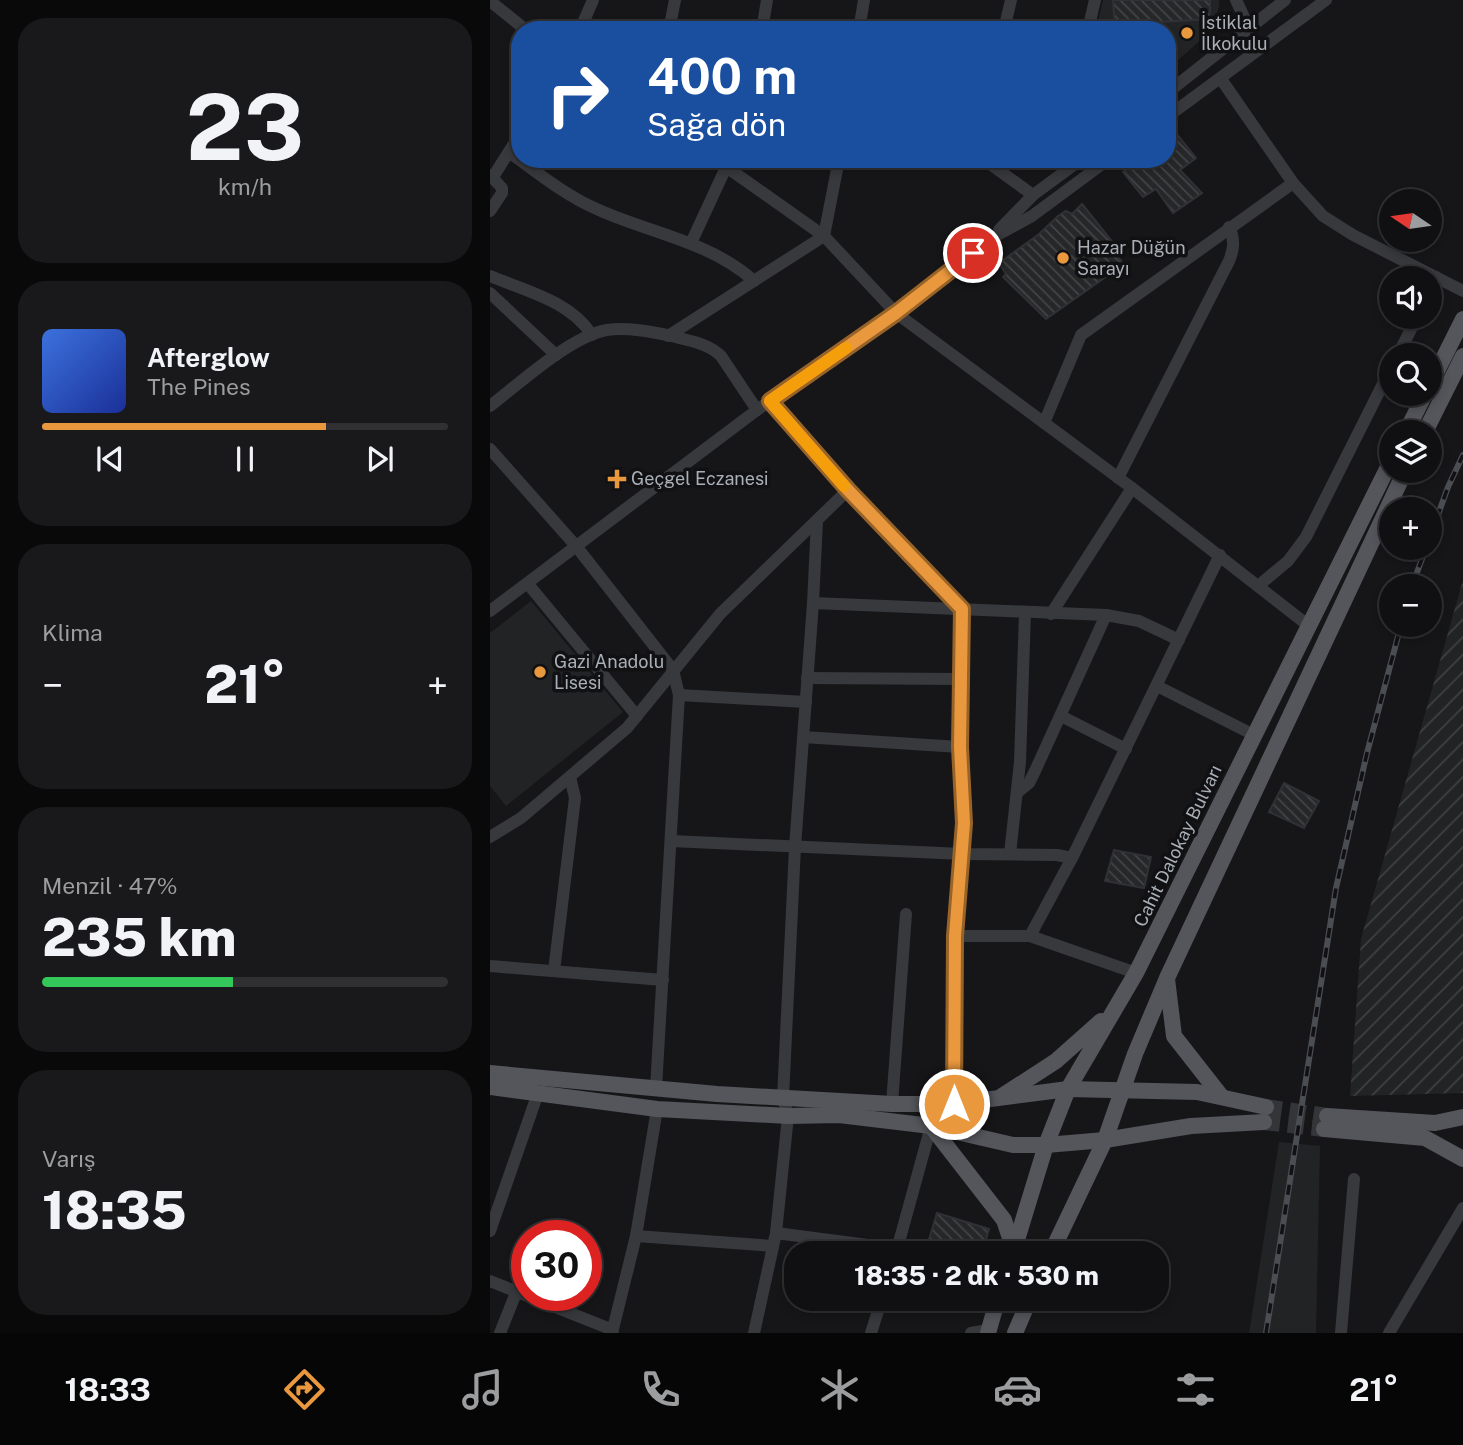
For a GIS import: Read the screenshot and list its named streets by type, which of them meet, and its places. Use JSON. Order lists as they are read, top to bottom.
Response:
{
  "streets": {
    "main road": ["Cahit Dalokay Bulvarı"]
  },
  "places": {
    "other": ["İstiklal İlkokulu", "Hazar Düğün Sarayı", "Gazi Anadolu Lisesi"],
    "health": ["Geçgel Eczanesi"]
  },
  "north": "left",
  "page": {
    "tile": [
      ["23", "km/h"],
      "Klima",
      ["Menzil · 47%", "235 km"],
      ["Varış", "18:35"]
    ],
    "turn": ["400 m", "Sağa dön"],
    "map_buttons": ["+", "−"],
    "song": ["Afterglow", "The Pines"],
    "heat": ["−", "21°", "+"],
    "limit": "30",
    "trip": "18:35 · 2 dk · 530 m",
    "tabs": ["18:33", "21°"]
  }
}
